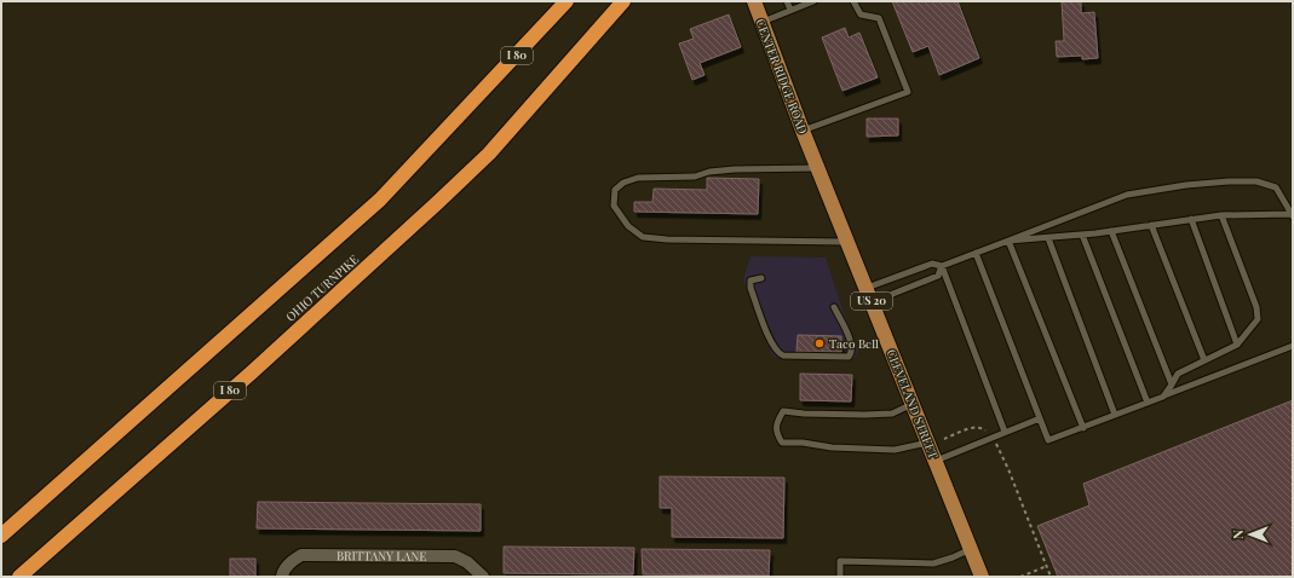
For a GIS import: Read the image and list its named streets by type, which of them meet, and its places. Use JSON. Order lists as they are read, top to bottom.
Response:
{
  "streets": {
    "highway": ["I 80", "OHIO TURNPIKE"],
    "main road": ["CENTER RIDGE ROAD", "US 20", "CLEVELAND STREET"],
    "street": ["BRITTANY LANE"]
  },
  "crossings": [
    ["CENTER RIDGE ROAD", "CLEVELAND STREET"]
  ],
  "places": ["Taco Bell"],
  "north": "left"
}
